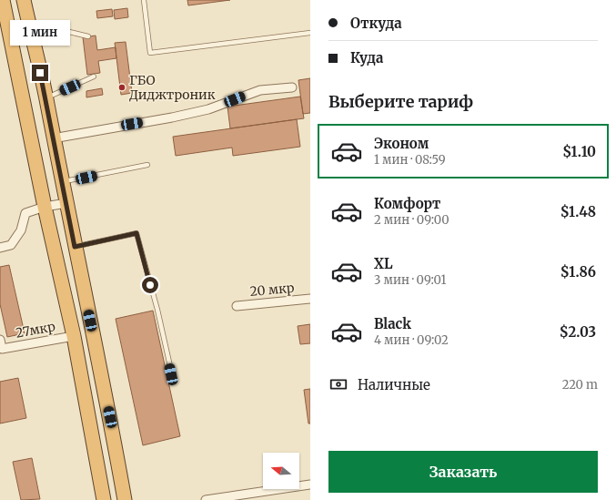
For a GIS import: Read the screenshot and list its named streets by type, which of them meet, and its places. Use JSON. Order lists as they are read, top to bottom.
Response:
{
  "streets": {
    "street": ["20 мкр", "27мкр"]
  },
  "places": ["ГБО Диджтроник"],
  "north": "left",
  "page": {
    "banner": ["Откуда", "Куда"],
    "bubble": "1 мин",
    "heading": "Выберите тариф",
    "list": [
      {
        "name": "Эконом",
        "note": "1 мин · 08:59",
        "value": "$1.10"
      },
      {
        "name": "Комфорт",
        "note": "2 мин · 09:00",
        "value": "$1.48"
      },
      {
        "name": "XL",
        "note": "3 мин · 09:01",
        "value": "$1.86"
      },
      {
        "name": "Black",
        "note": "4 мин · 09:02",
        "value": "$2.03"
      }
    ],
    "pay": ["Наличные", "220 m"],
    "buttons": "Заказать"
  }
}
